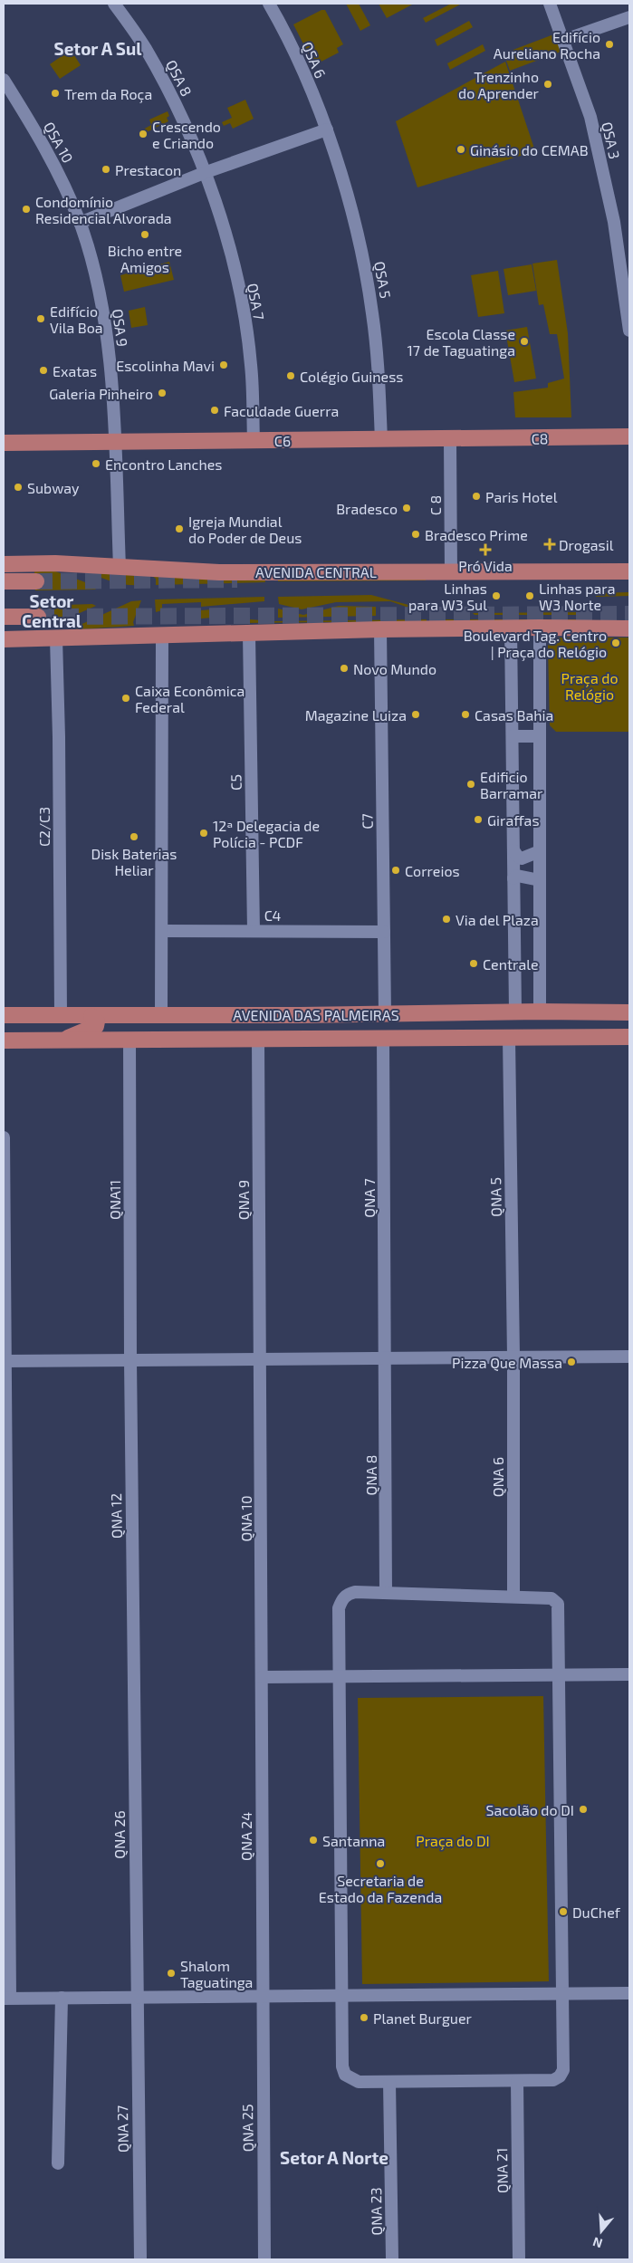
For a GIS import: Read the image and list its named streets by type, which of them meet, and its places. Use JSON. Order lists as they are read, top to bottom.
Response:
{
  "streets": {
    "main road": [
      "C8",
      "C6",
      "AVENIDA CENTRAL",
      "AVENIDA DAS PALMEIRAS"
    ],
    "street": [
      "QSA 6",
      "QSA 8",
      "QSA 3",
      "QSA 10",
      "QSA 5",
      "QSA 7",
      "QSA 9",
      "C 8",
      "C5",
      "C7",
      "C2/C3",
      "C4",
      "QNA 5",
      "QNA 7",
      "QNA11",
      "QNA 9",
      "QNA 8",
      "QNA 6",
      "QNA 12",
      "QNA 10",
      "QNA 26",
      "QNA 24",
      "QNA 25",
      "QNA 27",
      "QNA 21",
      "QNA 23"
    ]
  },
  "crossings": [
    ["QSA 6", "QSA 5"],
    ["QSA 8", "QSA 7"],
    ["QSA 10", "QSA 9"],
    ["QSA 5", "C6"],
    ["QSA 7", "C6"],
    ["QSA 9", "C6"],
    ["QSA 9", "AVENIDA CENTRAL"],
    ["C8", "C6"],
    ["C8", "C 8"],
    ["C6", "C 8"],
    ["C 8", "AVENIDA CENTRAL"],
    ["C5", "C4"],
    ["C7", "C4"],
    ["C7", "AVENIDA DAS PALMEIRAS"],
    ["C2/C3", "AVENIDA DAS PALMEIRAS"],
    ["AVENIDA DAS PALMEIRAS", "QNA 5"],
    ["AVENIDA DAS PALMEIRAS", "QNA 7"],
    ["AVENIDA DAS PALMEIRAS", "QNA11"],
    ["AVENIDA DAS PALMEIRAS", "QNA 9"],
    ["QNA 5", "QNA 6"],
    ["QNA 7", "QNA 8"],
    ["QNA11", "QNA 12"],
    ["QNA 9", "QNA 10"],
    ["QNA 12", "QNA 26"],
    ["QNA 10", "QNA 24"],
    ["QNA 26", "QNA 27"],
    ["QNA 24", "QNA 25"]
  ],
  "districts": ["Setor A Sul", "Setor Central", "Setor A Norte"],
  "parks": ["Praça do Relógio", "Praça do DI"],
  "places": {
    "other": [
      "Edifício Aureliano Rocha",
      "Trenzinho do Aprender",
      "Trem da Roça",
      "Crescendo e Criando",
      "Ginásio do CEMAB",
      "Prestacon",
      "Condomínio Residencial Alvorada",
      "Bicho entre Amigos",
      "Edifício Vila Boa",
      "Escola Classe 17 de Taguatinga",
      "Escolinha Mavi",
      "Exatas",
      "Colégio Guiness",
      "Galeria Pinheiro",
      "Faculdade Guerra",
      "Encontro Lanches",
      "Subway",
      "Paris Hotel",
      "Bradesco",
      "Igreja Mundial do Poder de Deus",
      "Bradesco Prime",
      "Linhas para W3 Sul",
      "Linhas para W3 Norte",
      "Boulevard Tag. Centro | Praça do Relógio",
      "Novo Mundo",
      "Caixa Econômica Federal",
      "Magazine Luiza",
      "Casas Bahia",
      "Edificio Barramar",
      "Giraffas",
      "12ª Delegacia de Polícia - PCDF",
      "Disk Baterias Heliar",
      "Correios",
      "Via del Plaza",
      "Centrale",
      "Pizza Que Massa",
      "Sacolão do DI",
      "Santanna",
      "Secretaria de Estado da Fazenda",
      "DuChef",
      "Shalom Taguatinga",
      "Planet Burguer"
    ],
    "health": ["Drogasil", "Pró Vida"]
  },
  "north": "bottom"
}
